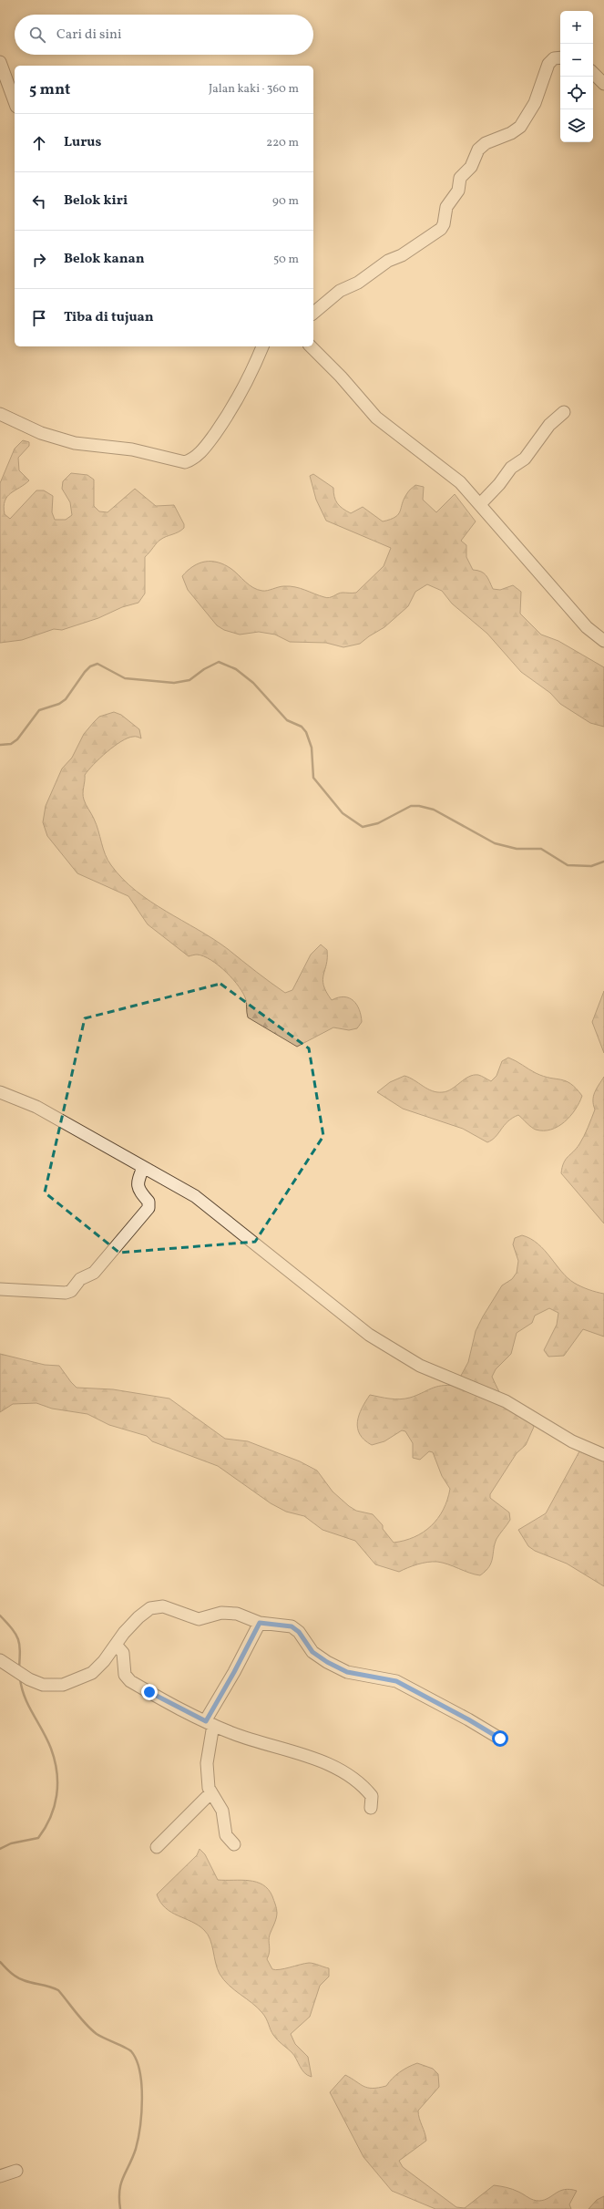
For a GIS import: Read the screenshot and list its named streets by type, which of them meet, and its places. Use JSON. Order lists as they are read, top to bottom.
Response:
{
  "page": {
    "map_buttons": ["+", "−"],
    "search": "Cari di sini",
    "heading": ["5 mnt", "Jalan kaki · 360 m"],
    "list": [
      ["Lurus", "220 m"],
      ["Belok kiri", "90 m"],
      ["Belok kanan", "50 m"],
      "Tiba di tujuan"
    ]
  }
}
